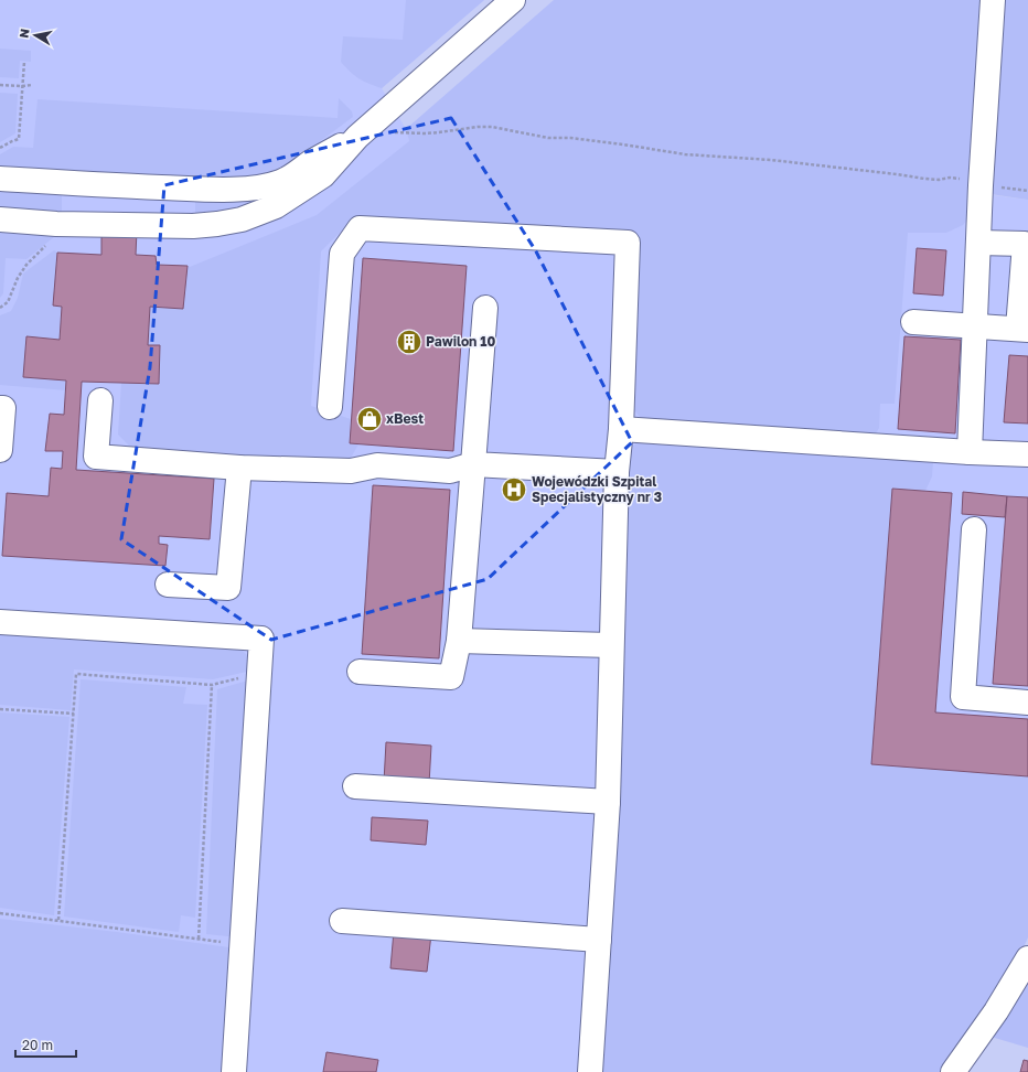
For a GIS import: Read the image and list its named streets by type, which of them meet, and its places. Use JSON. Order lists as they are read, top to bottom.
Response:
{
  "places": {
    "building": ["Pawilon 10"],
    "shop": ["xBest"],
    "hospital": ["Wojewódzki Szpital Specjalistyczny nr 3"]
  },
  "scale_bar": "20 m",
  "north": "left"
}
